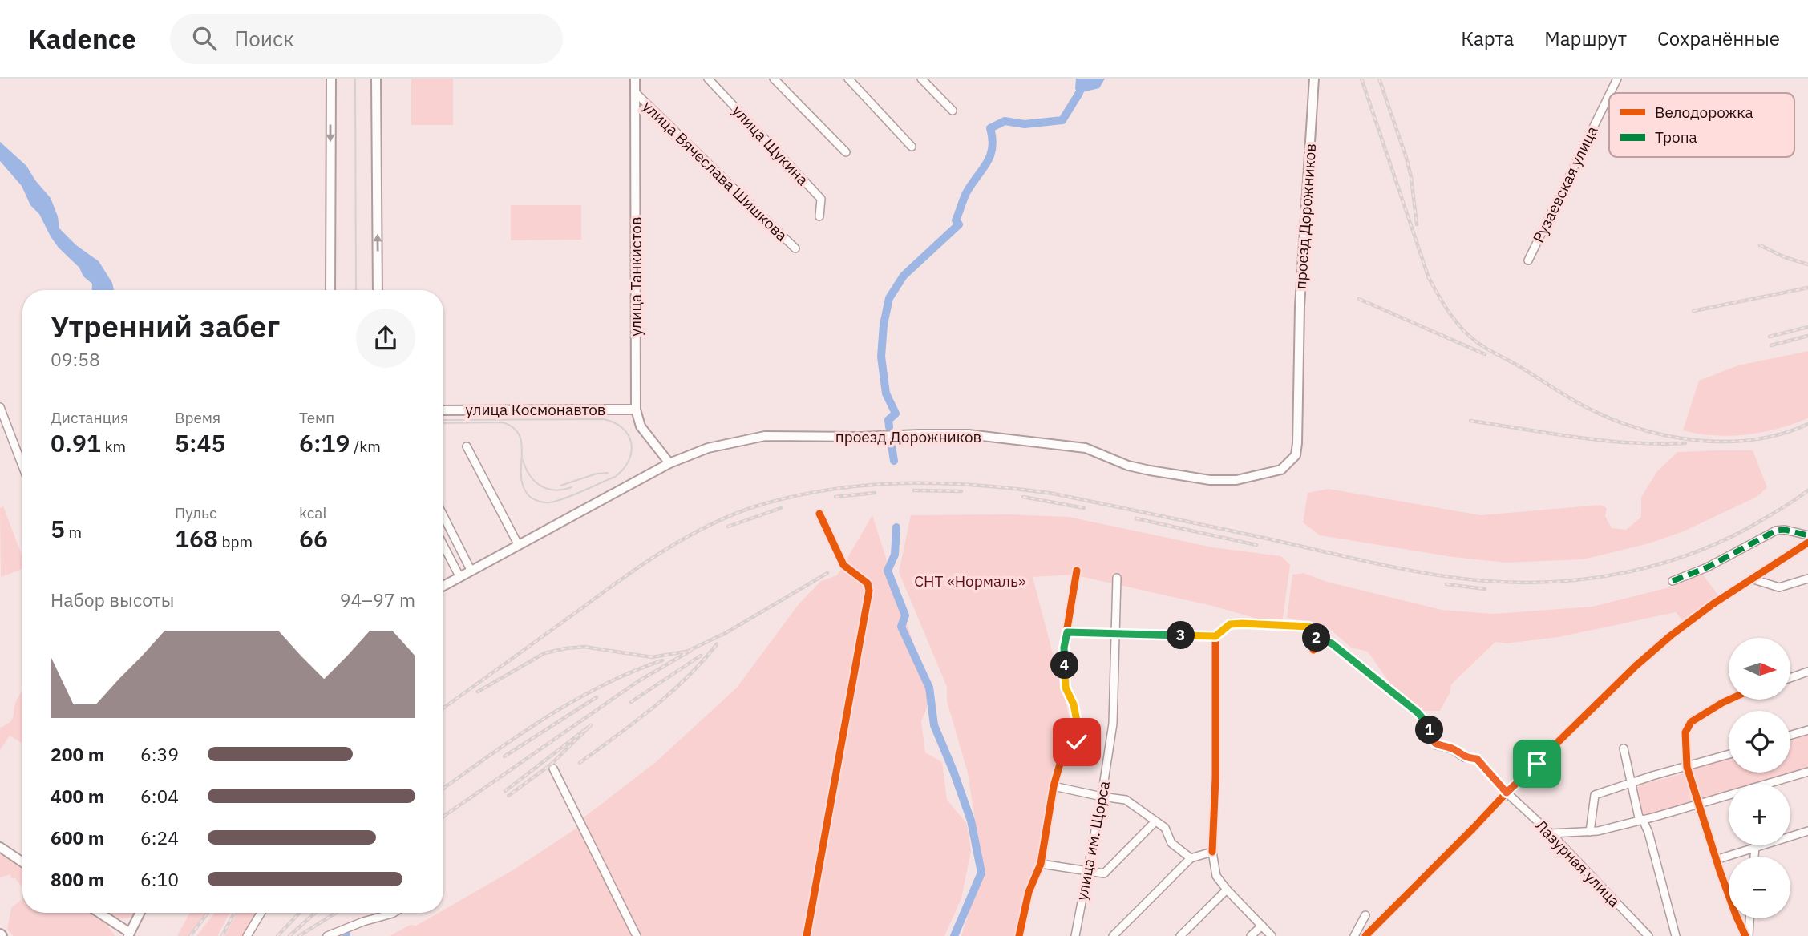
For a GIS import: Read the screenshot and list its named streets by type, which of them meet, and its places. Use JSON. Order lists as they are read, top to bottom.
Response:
{
  "streets": {
    "main road": ["проезд Дорожников", "улица Танкистов", "улица Космонавтов"],
    "street": [
      "улица Щукина",
      "улица Вячеслава Шишкова",
      "Рузаевская улица",
      "улица им. Щорса",
      "Лазурная улица"
    ]
  },
  "crossings": [
    ["улица Вячеслава Шишкова", "улица Танкистов"],
    ["проезд Дорожников", "улица Танкистов"],
    ["улица Танкистов", "улица Космонавтов"]
  ],
  "parks": ["СНТ «Нормаль»"],
  "legend": ["Велодорожка", "Тропа"],
  "north": "right",
  "page": {
    "header": "Kadence",
    "search": "Поиск",
    "nav": ["Карта", "Маршрут", "Сохранённые"],
    "heading": ["Утренний забег", "09:58"],
    "stats": [
      ["Дистанция", "0.91 km"],
      ["Время", "5:45"],
      ["Темп", "6:19 /km"],
      ["5 m"],
      ["Пульс", "168 bpm"],
      ["kcal", "66"]
    ],
    "chart": ["Набор высоты", "94–97 m"],
    "pins": [
      "3",
      "2",
      "4",
      "1"
    ],
    "map_buttons": ["+", "−"],
    "list": [
      {
        "name": "200 m",
        "note": "6:39"
      },
      {
        "name": "400 m",
        "note": "6:04"
      },
      {
        "name": "600 m",
        "note": "6:24"
      },
      {
        "name": "800 m",
        "note": "6:10"
      }
    ]
  }
}
